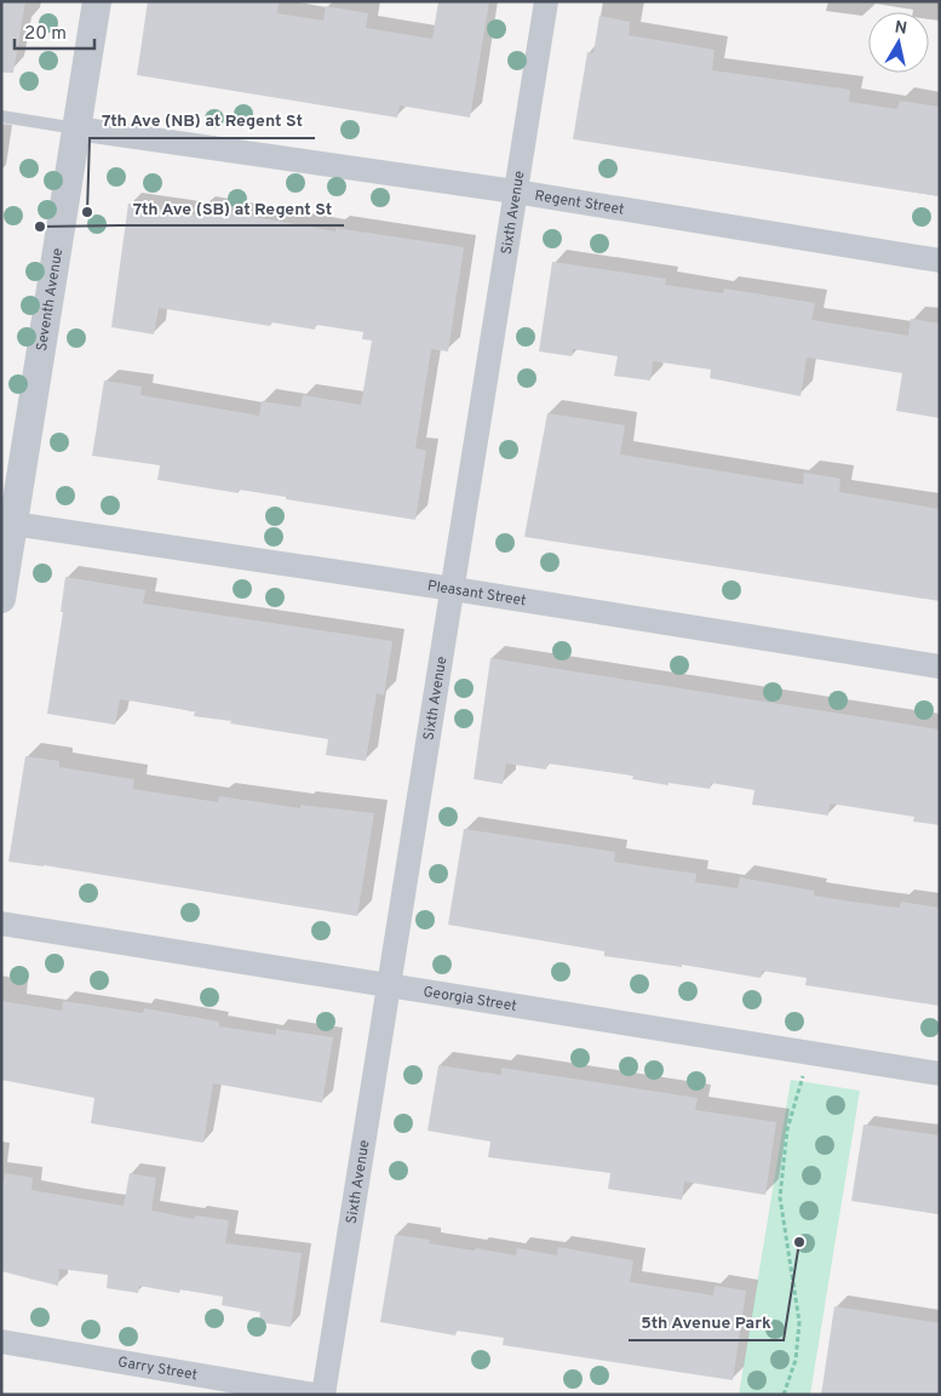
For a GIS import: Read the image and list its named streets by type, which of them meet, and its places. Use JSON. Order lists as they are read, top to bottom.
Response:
{
  "streets": {
    "street": [
      "Regent Street",
      "Sixth Avenue",
      "Seventh Avenue",
      "Pleasant Street",
      "Georgia Street",
      "Garry Street"
    ]
  },
  "crossings": [
    ["Regent Street", "Sixth Avenue"],
    ["Regent Street", "Seventh Avenue"],
    ["Sixth Avenue", "Pleasant Street"],
    ["Sixth Avenue", "Georgia Street"],
    ["Seventh Avenue", "Pleasant Street"]
  ],
  "places": ["7th Ave (NB) at Regent St", "7th Ave (SB) at Regent St", "5th Avenue Park"],
  "scale_bar": "20 m",
  "north": "top"
}
